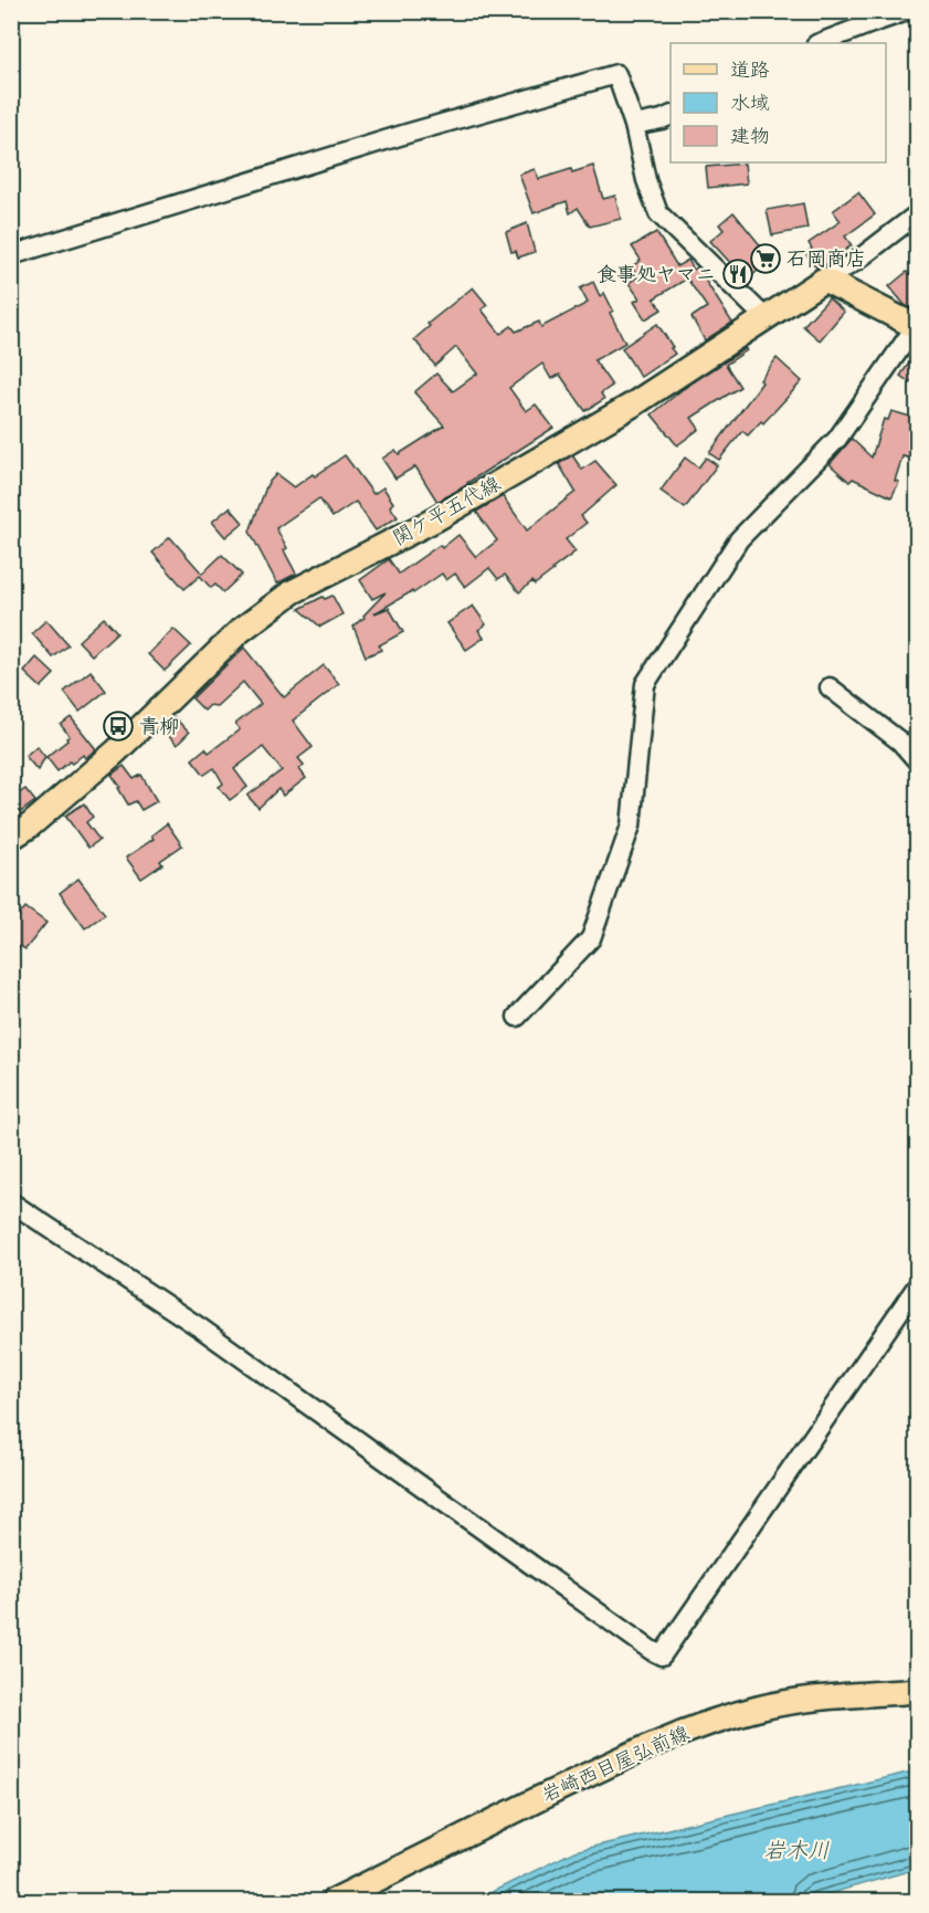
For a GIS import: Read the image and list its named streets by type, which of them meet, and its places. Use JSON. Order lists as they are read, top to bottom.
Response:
{
  "streets": {
    "main road": ["関ケ平五代線", "岩崎西目屋弘前線"]
  },
  "water": ["岩木川"],
  "places": {
    "supermarket": ["石岡商店"],
    "restaurant": ["食事処ヤマニ"],
    "bus stop": ["青柳"]
  },
  "legend": ["道路", "水域", "建物"]
}
